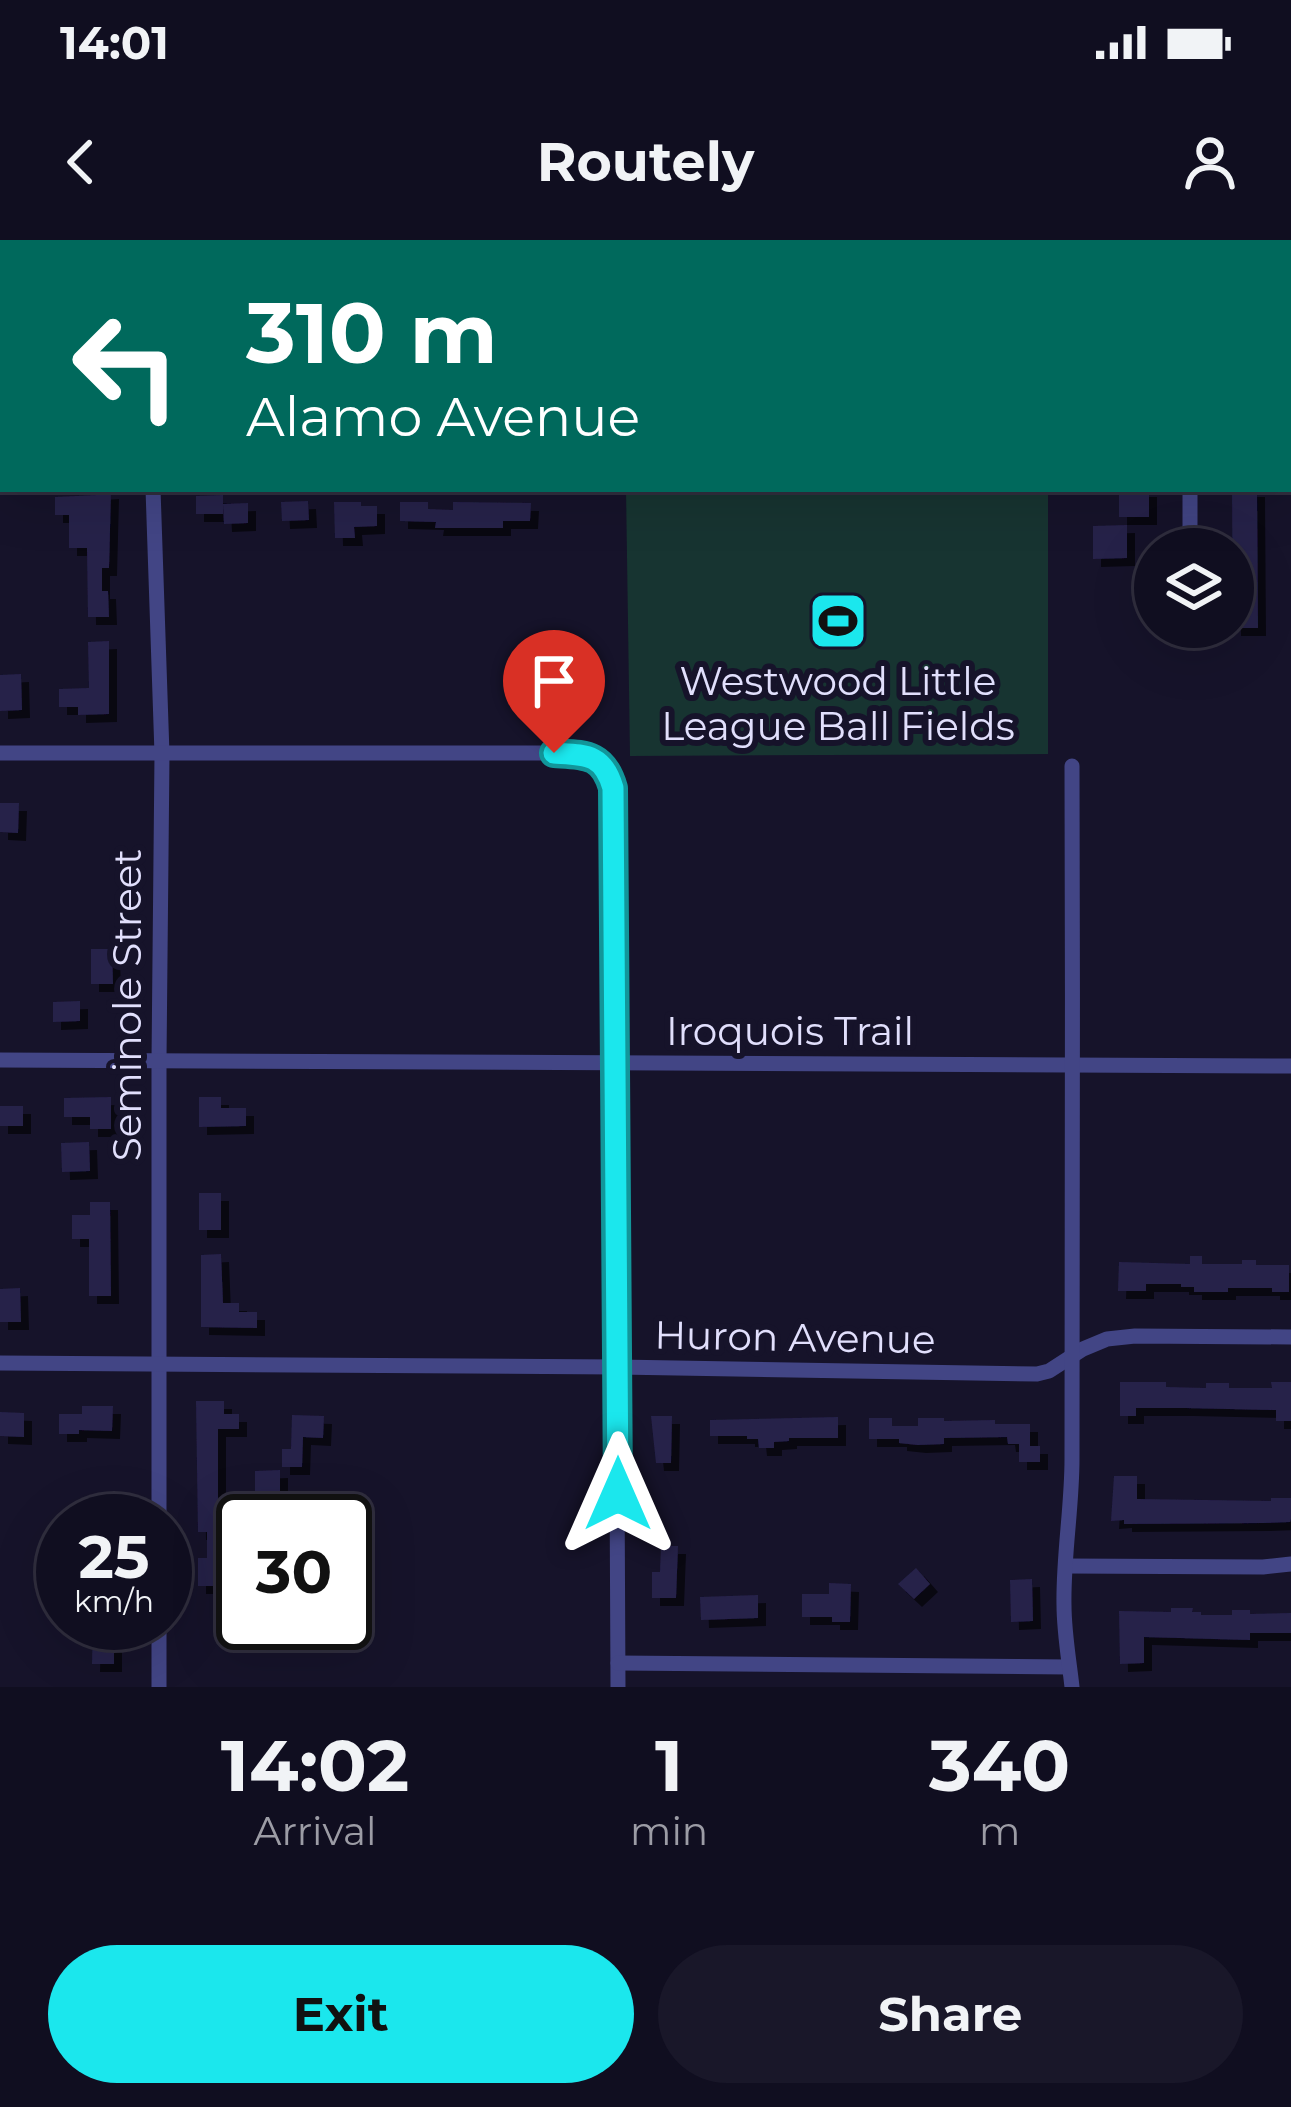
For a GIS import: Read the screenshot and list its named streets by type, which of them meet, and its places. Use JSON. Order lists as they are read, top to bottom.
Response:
{
  "streets": {
    "street": ["Seminole Street", "Iroquois Trail", "Huron Avenue"]
  },
  "crossings": [
    ["Seminole Street", "Iroquois Trail"],
    ["Seminole Street", "Huron Avenue"]
  ],
  "places": {
    "sports": ["Westwood Little League Ball Fields"]
  },
  "page": {
    "status": "14:01",
    "header": "Routely",
    "turn": ["310 m", "Alamo Avenue"],
    "speed": "25 km/h",
    "limit": "30",
    "eta": [
      "14:02",
      "Arrival",
      "1",
      "min",
      "340",
      "m"
    ],
    "buttons": ["Exit", "Share"]
  }
}
